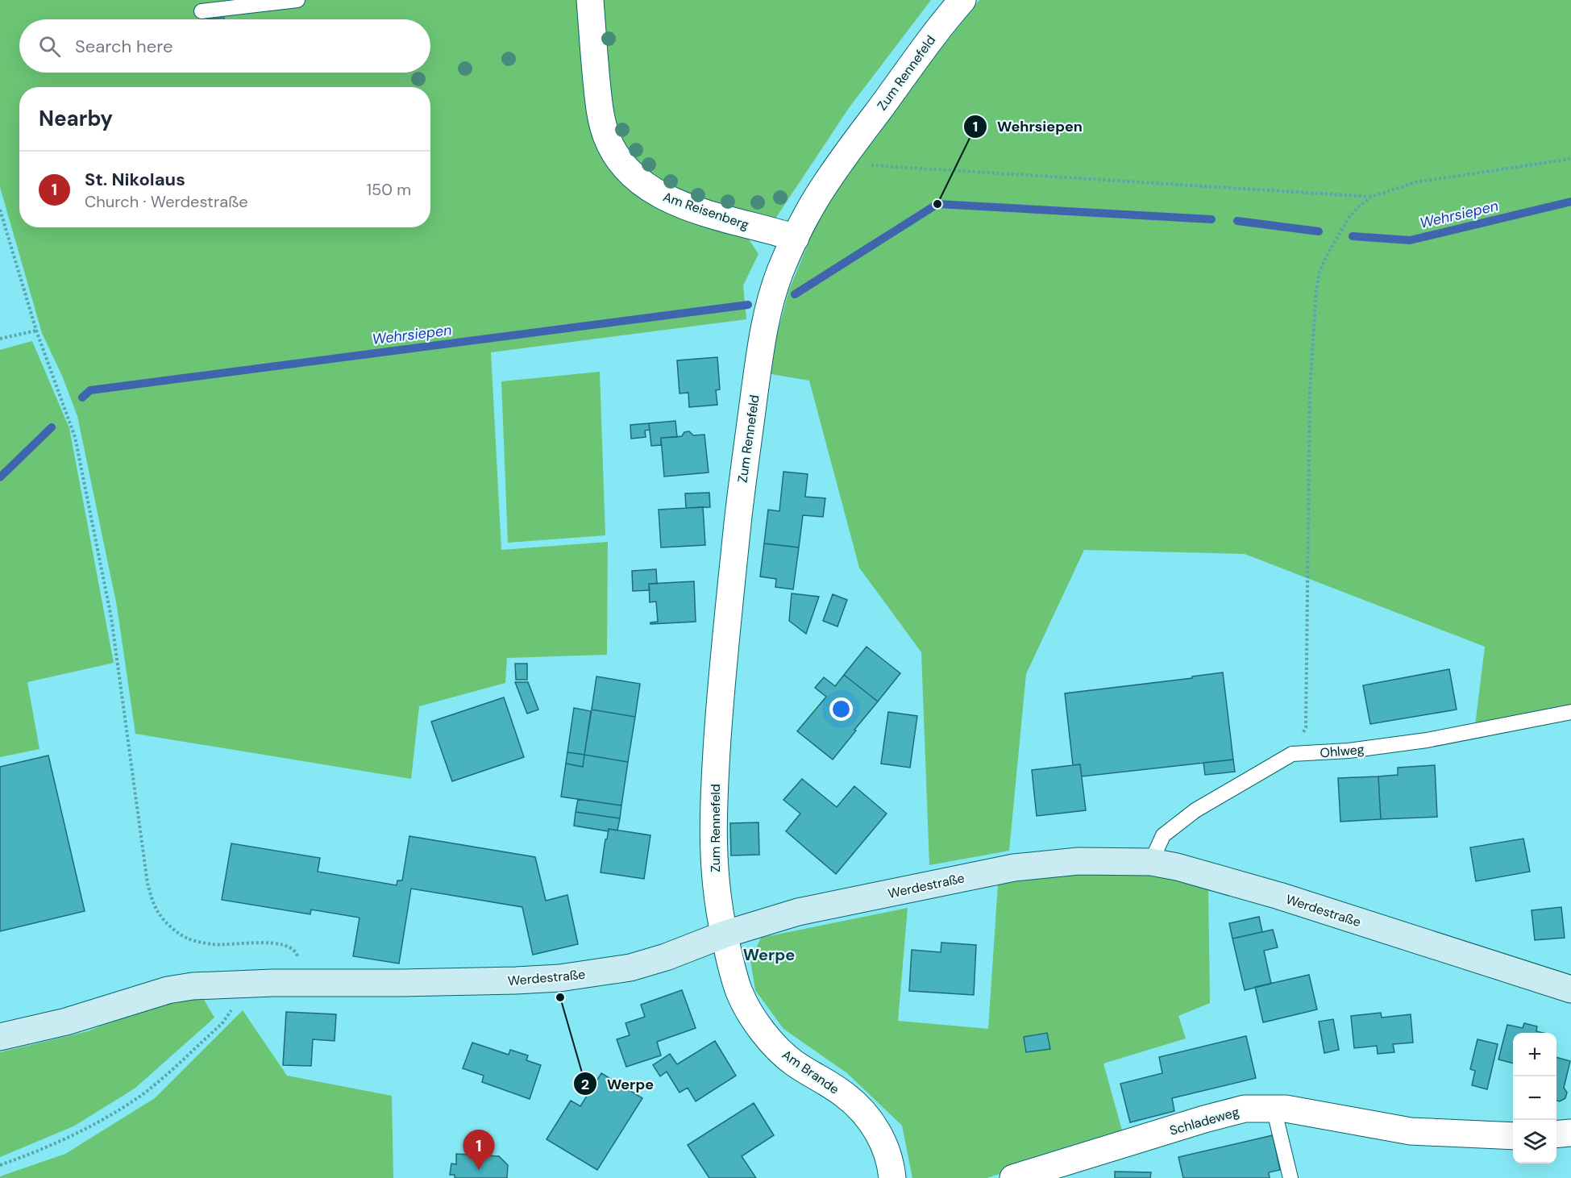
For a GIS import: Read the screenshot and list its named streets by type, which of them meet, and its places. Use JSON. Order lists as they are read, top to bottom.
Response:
{
  "streets": {
    "main road": ["Werdestraße"],
    "street": [
      "Zum Rennefeld",
      "Am Reisenberg",
      "Am Brande",
      "Schladeweg"
    ],
    "lane": ["Ohlweg"]
  },
  "crossings": [
    ["Zum Rennefeld", "Am Reisenberg"],
    ["Zum Rennefeld", "Werdestraße"],
    ["Zum Rennefeld", "Am Brande"],
    ["Ohlweg", "Werdestraße"],
    ["Werdestraße", "Am Brande"]
  ],
  "districts": ["Werpe"],
  "water": ["Wehrsiepen"],
  "places": ["Wehrsiepen", "Werpe"],
  "page": {
    "search": "Search here",
    "heading": "Nearby",
    "list": [
      {
        "mark": "1",
        "name": "St. Nikolaus",
        "note": "Church · Werdestraße",
        "value": "150 m"
      }
    ],
    "map_buttons": ["+", "−"],
    "pins": "1"
  }
}
